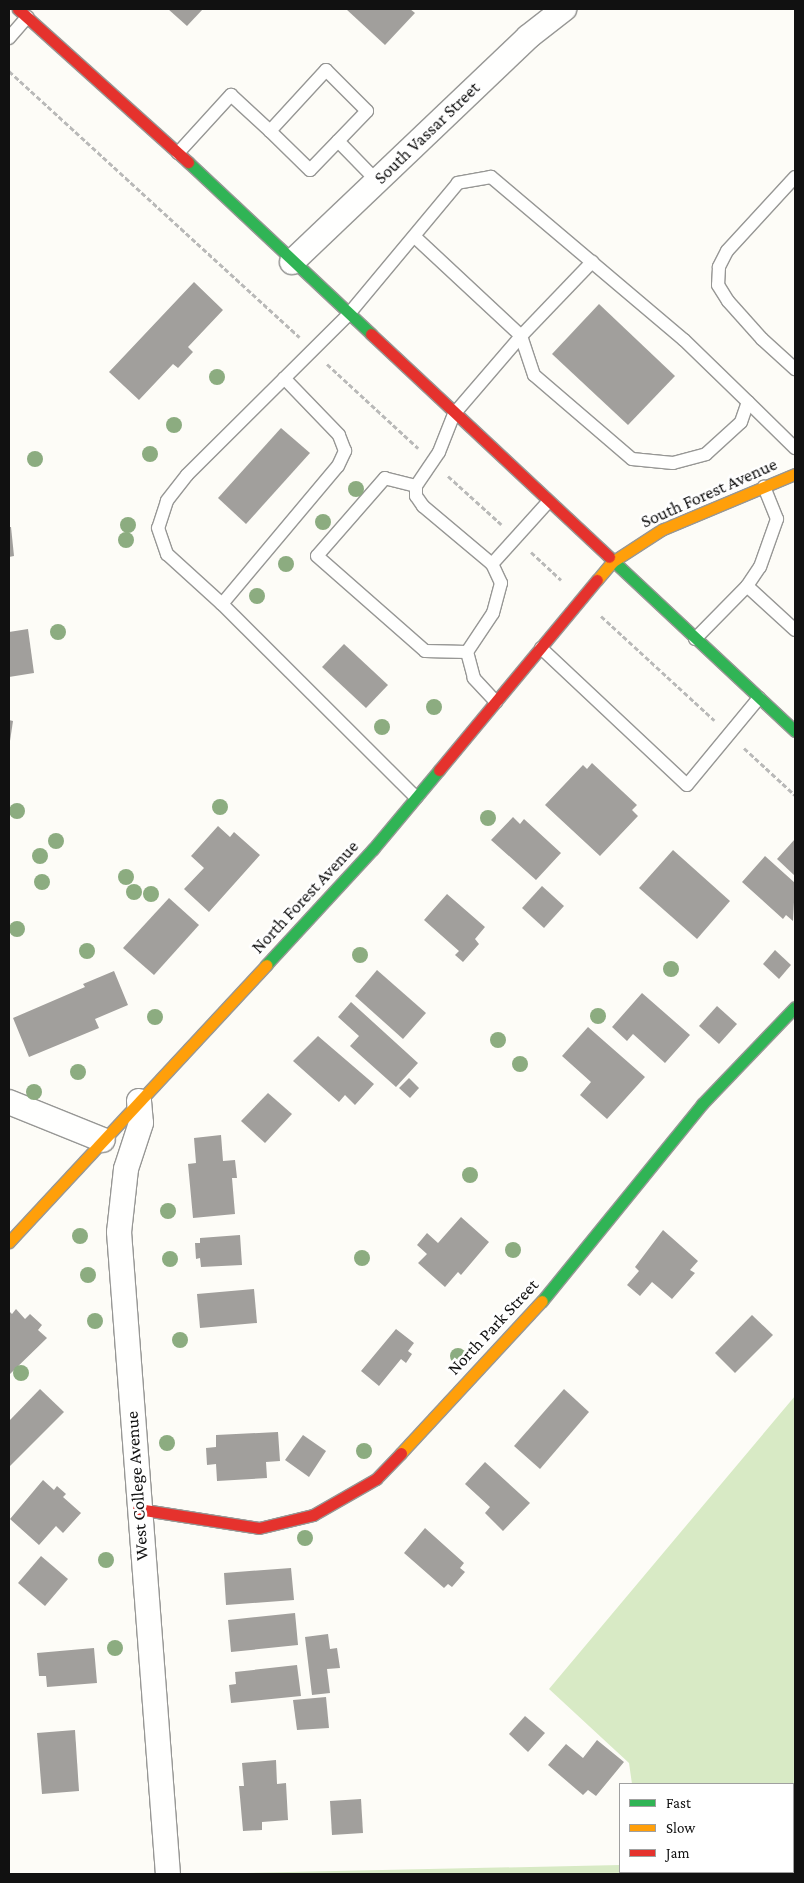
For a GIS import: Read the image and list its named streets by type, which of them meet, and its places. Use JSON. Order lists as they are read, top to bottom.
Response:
{
  "streets": {
    "street": [
      "South Vassar Street",
      "South Forest Avenue",
      "North Forest Avenue",
      "North Park Street",
      "West College Avenue"
    ]
  },
  "crossings": [
    ["South Forest Avenue", "North Forest Avenue"],
    ["North Forest Avenue", "West College Avenue"],
    ["North Park Street", "West College Avenue"]
  ],
  "legend": ["Fast", "Slow", "Jam"]
}
